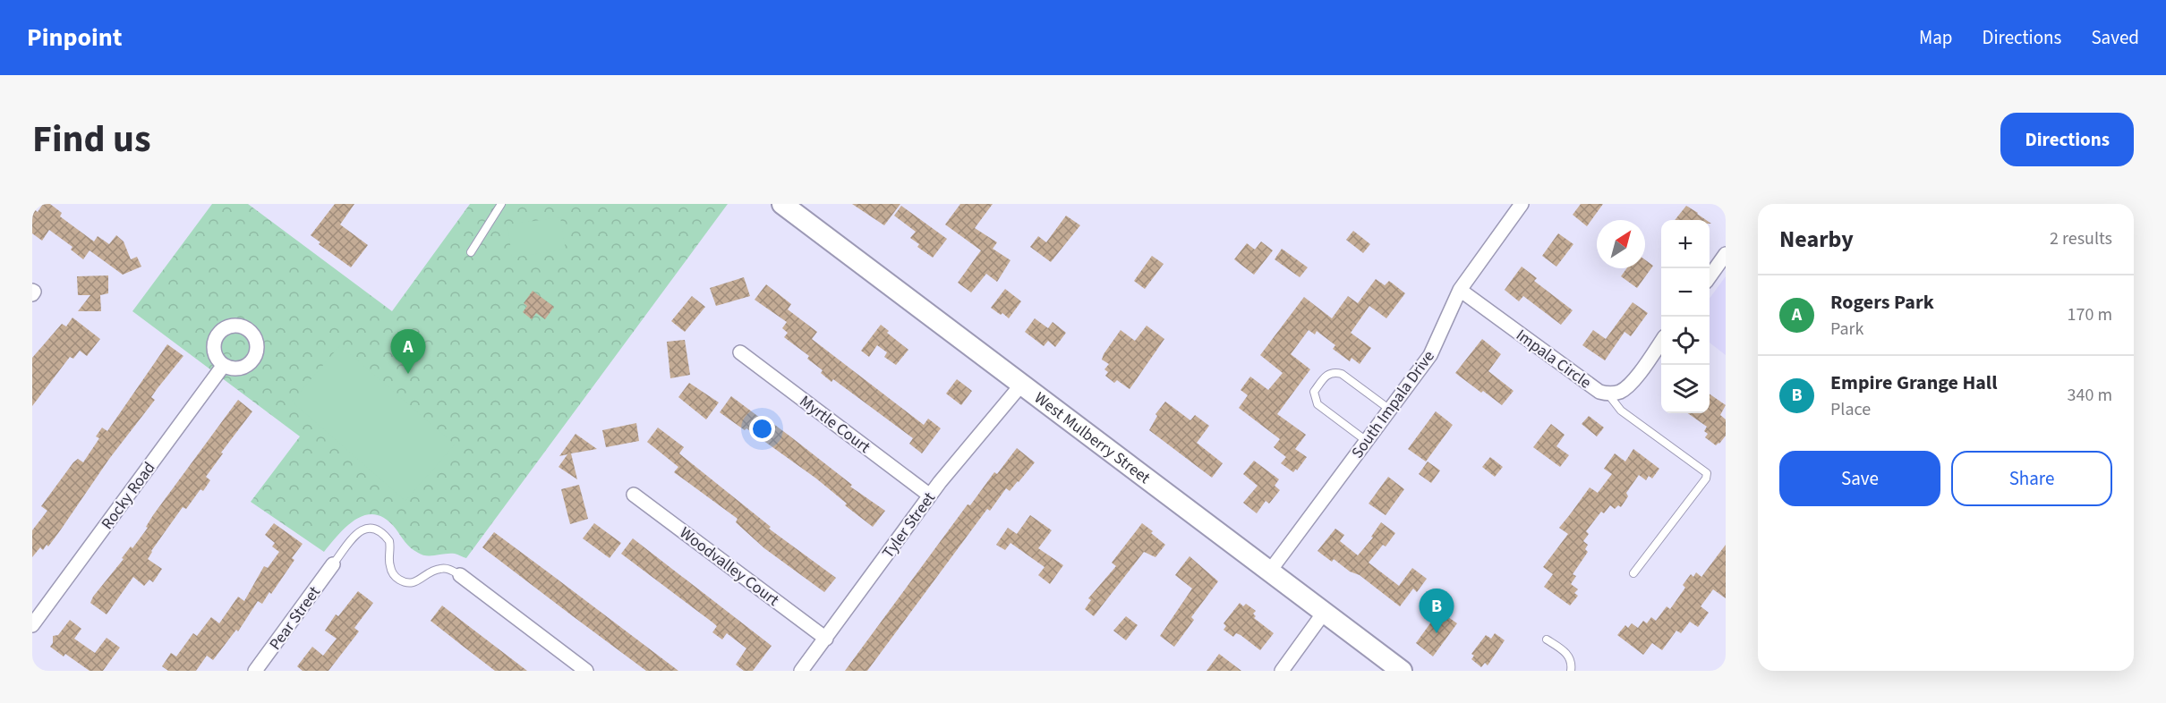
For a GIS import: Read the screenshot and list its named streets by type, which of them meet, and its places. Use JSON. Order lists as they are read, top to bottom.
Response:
{
  "streets": {
    "main road": ["West Mulberry Street"],
    "street": [
      "Impala Circle",
      "South Impala Drive",
      "Myrtle Court",
      "Rocky Road",
      "Tyler Street",
      "Woodvalley Court",
      "Pear Street"
    ]
  },
  "crossings": [
    ["Impala Circle", "South Impala Drive"],
    ["South Impala Drive", "West Mulberry Street"],
    ["Myrtle Court", "Tyler Street"],
    ["West Mulberry Street", "Tyler Street"],
    ["Tyler Street", "Woodvalley Court"]
  ],
  "north": "top right",
  "page": {
    "header": "Pinpoint",
    "nav": ["Map", "Directions", "Saved"],
    "title": "Find us",
    "buttons": [
      "Directions",
      ["Save", "Share"]
    ],
    "heading": ["Nearby", "2 results"],
    "map_buttons": ["+", "−"],
    "list": [
      {
        "mark": "A",
        "name": "Rogers Park",
        "note": "Park",
        "value": "170 m"
      },
      {
        "mark": "B",
        "name": "Empire Grange Hall",
        "note": "Place",
        "value": "340 m"
      }
    ],
    "pins": ["A", "B"]
  }
}
